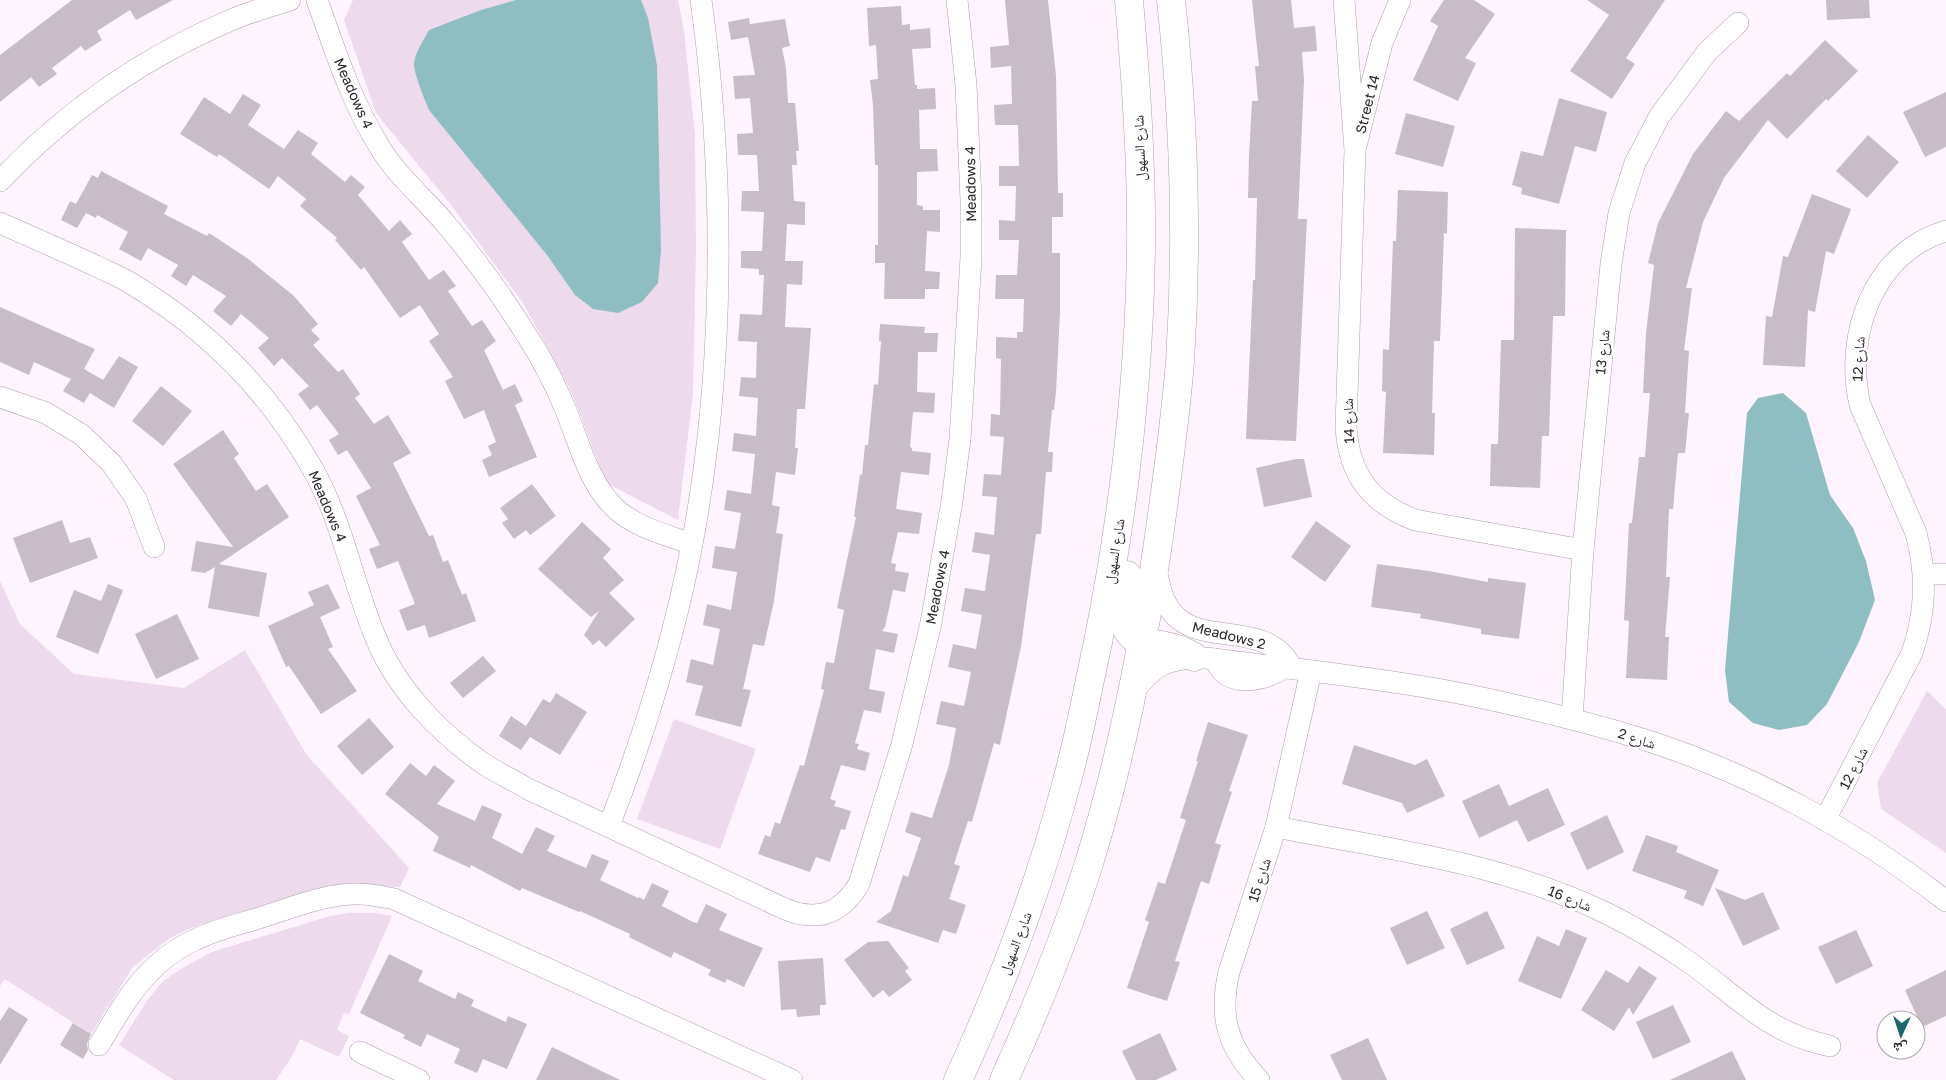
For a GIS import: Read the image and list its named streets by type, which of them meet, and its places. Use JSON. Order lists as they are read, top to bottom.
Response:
{
  "streets": {
    "main road": ["شارع السهول"],
    "street": [
      "Meadows 4",
      "Street 14",
      "شارع 13",
      "شارع 12",
      "شارع 14",
      "Meadows 2",
      "شارع 2",
      "شارع 15",
      "شارع 16"
    ]
  },
  "crossings": [
    ["Street 14", "شارع 14"],
    ["شارع 13", "شارع 14"],
    ["شارع 13", "شارع 2"],
    ["شارع 12", "شارع 2"],
    ["Meadows 2", "شارع 2"],
    ["Meadows 2", "شارع 15"],
    ["شارع 2", "شارع 15"],
    ["شارع 15", "شارع 16"]
  ],
  "north": "bottom"
}
